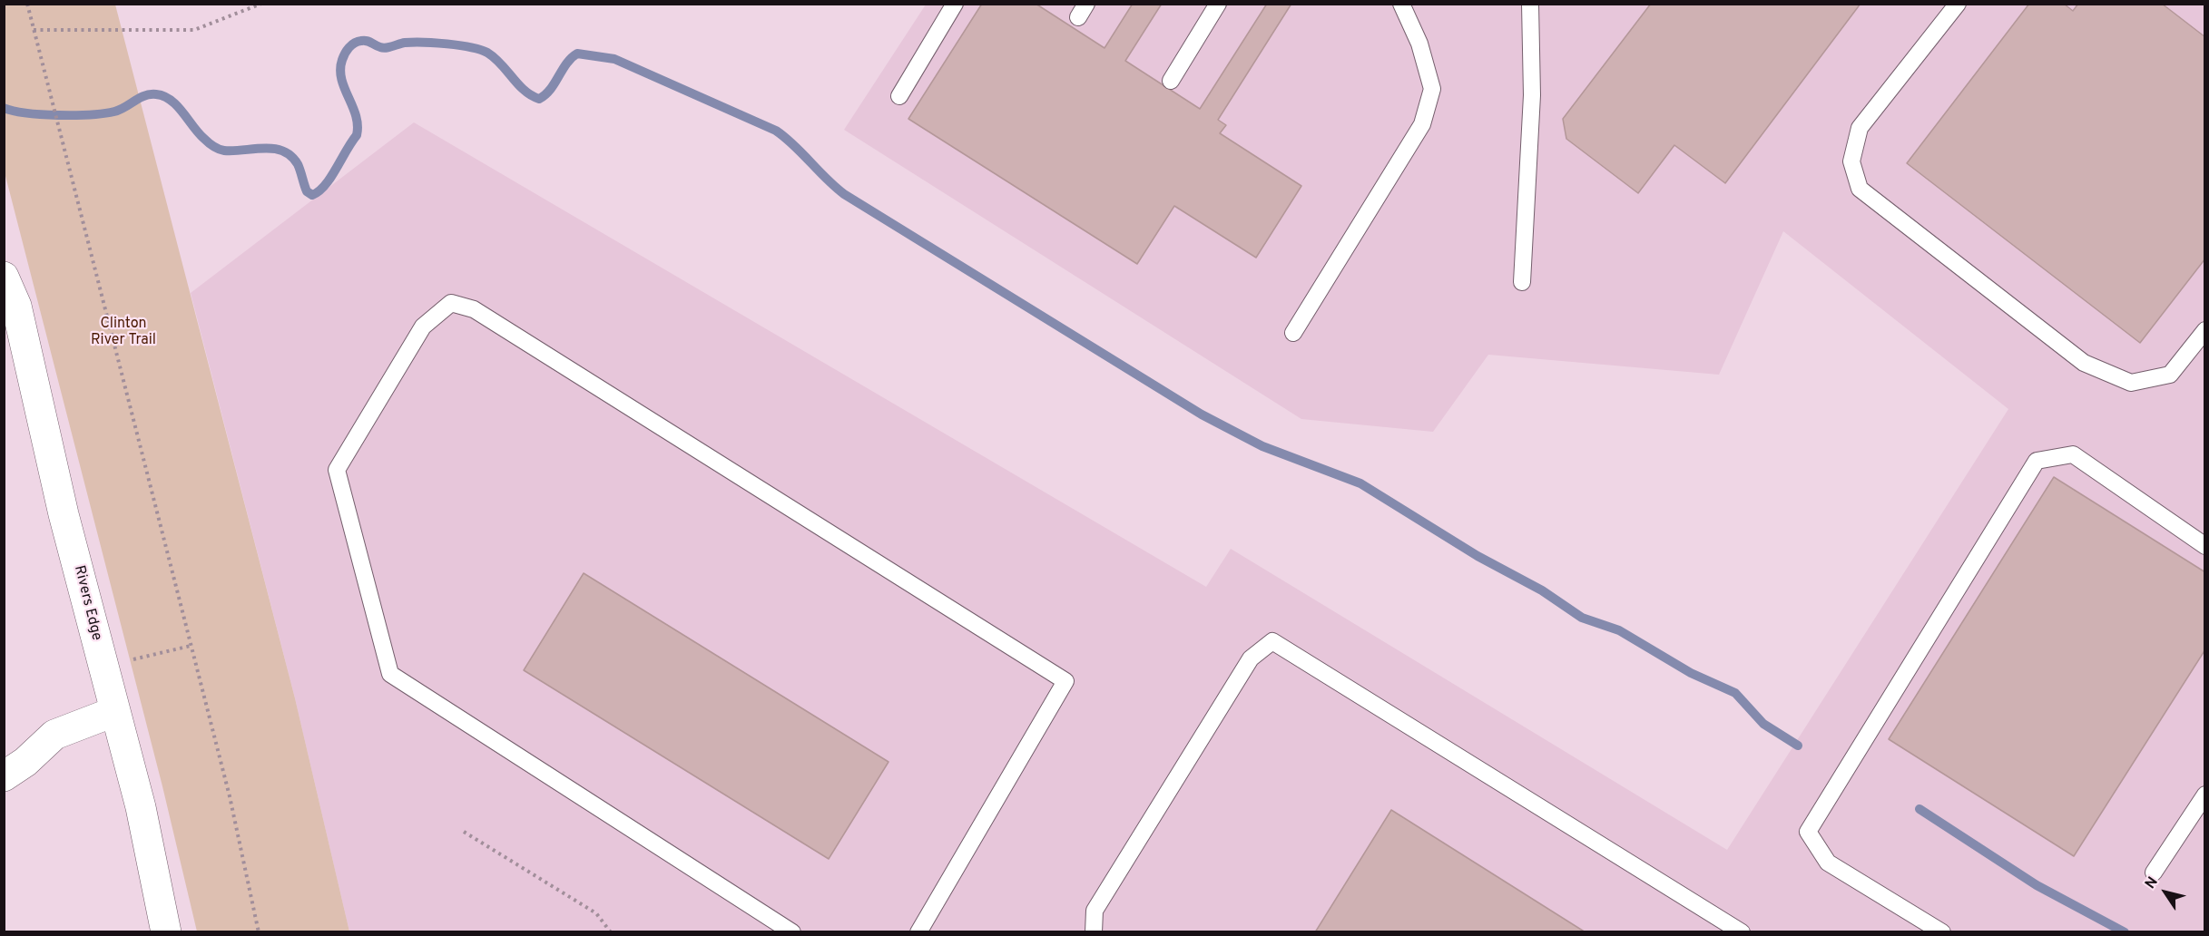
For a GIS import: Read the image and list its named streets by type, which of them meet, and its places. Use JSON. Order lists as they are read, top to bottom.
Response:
{
  "streets": {
    "street": ["Rivers Edge"]
  },
  "parks": ["Clinton River Trail"],
  "north": "top left"
}
